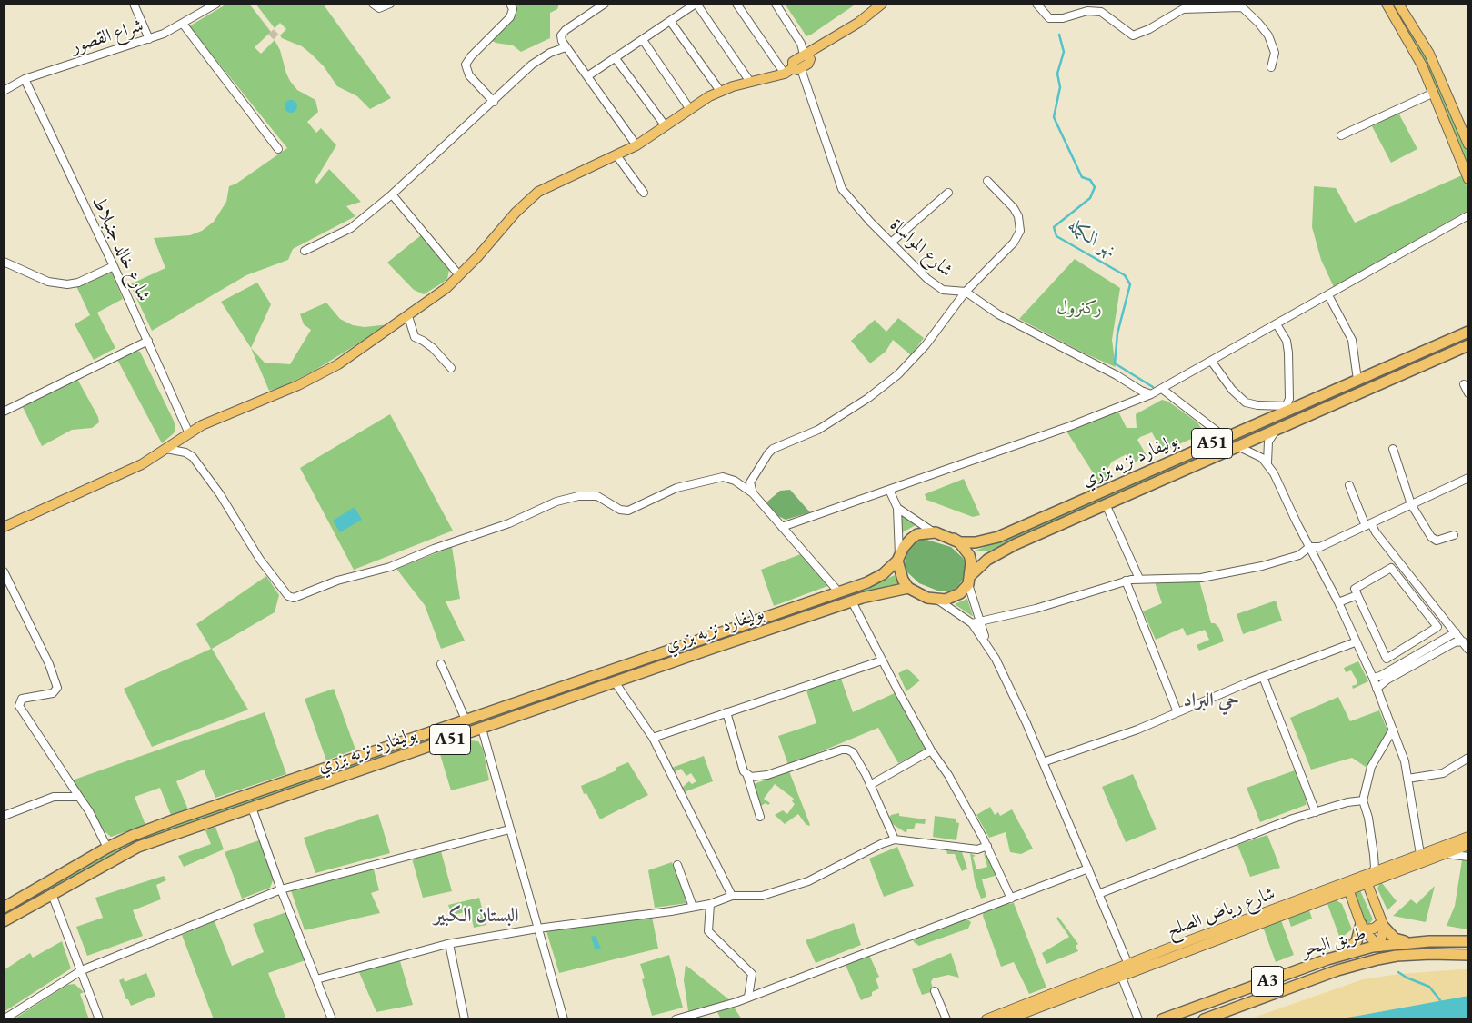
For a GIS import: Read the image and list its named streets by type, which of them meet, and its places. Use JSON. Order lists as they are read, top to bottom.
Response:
{
  "streets": {
    "highway": [
      "A51",
      "بوليفارد نزيه بزري",
      "طريق البحر",
      "A3"
    ],
    "main road": ["شارع رياض الصلح"],
    "street": ["شراع القصور", "شارع المواساة", "شارع خالد جنبلاط"]
  },
  "crossings": [
    ["شراع القصور", "شارع خالد جنبلاط"],
    ["A51", "بوليفارد نزيه بزري"]
  ],
  "districts": ["حي البراد", "البستان الكبير"],
  "water": ["نهر الكمله"],
  "parks": ["ركنرول"]
}
